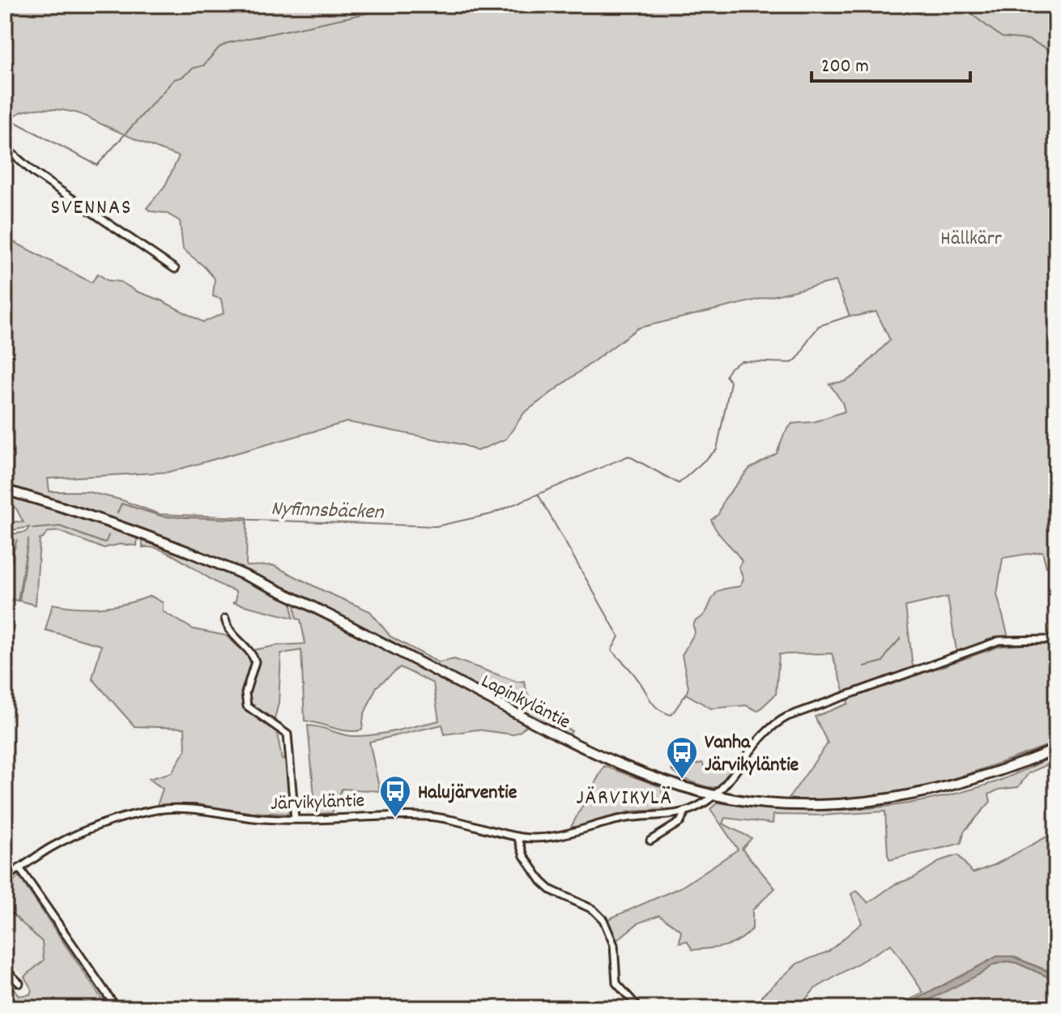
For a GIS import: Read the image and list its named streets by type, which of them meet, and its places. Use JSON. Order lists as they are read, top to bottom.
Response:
{
  "streets": {
    "main road": ["Lapinkyläntie"],
    "street": ["Järvikyläntie"]
  },
  "crossings": [
    ["Lapinkyläntie", "Järvikyläntie"]
  ],
  "districts": ["SVENNAS", "JÄRVIKYLÄ"],
  "water": ["Nyfinnsbäcken"],
  "parks": ["Hällkärr"],
  "places": {
    "bus stop": ["Vanha Järvikyläntie", "Halujärventie"]
  },
  "scale_bar": "200 m"
}
